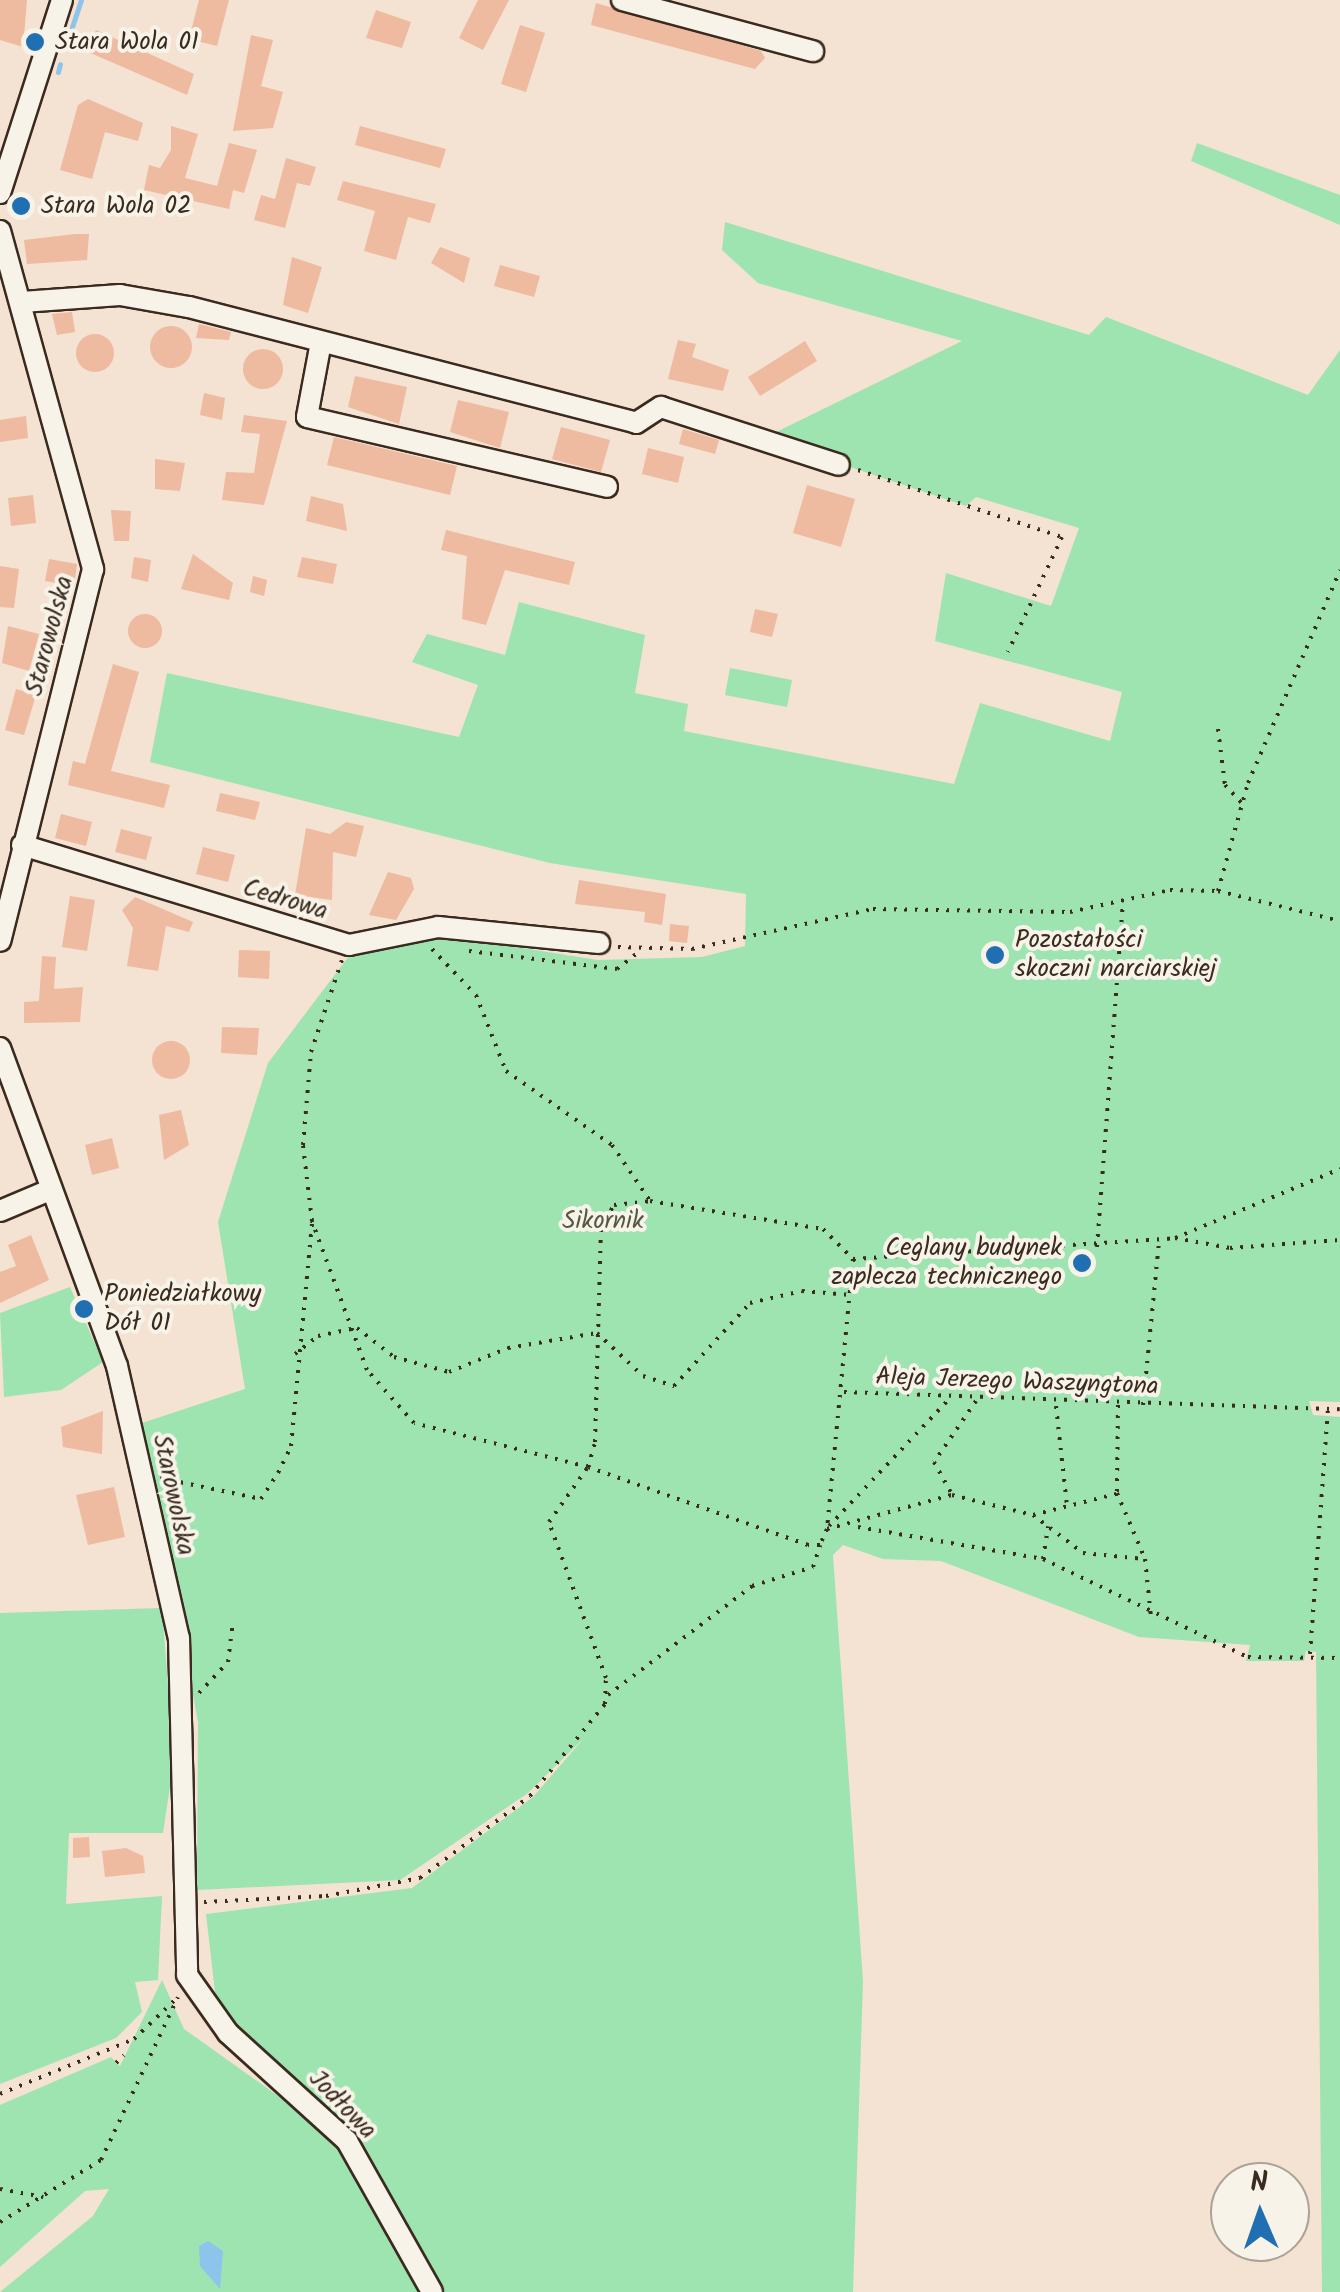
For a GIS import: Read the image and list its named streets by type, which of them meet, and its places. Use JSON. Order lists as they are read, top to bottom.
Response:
{
  "streets": {
    "street": ["Starowolska", "Cedrowa", "Jodłowa"],
    "path": ["Aleja Jerzego Waszyngtona"]
  },
  "crossings": [
    ["Starowolska", "Cedrowa"],
    ["Starowolska", "Jodłowa"]
  ],
  "parks": ["Sikornik"],
  "places": [
    "Stara Wola 01",
    "Stara Wola 02",
    "Pozostałości skoczni narciarskiej",
    "Ceglany budynek zaplecza technicznego",
    "Poniedziałkowy Dół 01"
  ],
  "north": "top"
}
